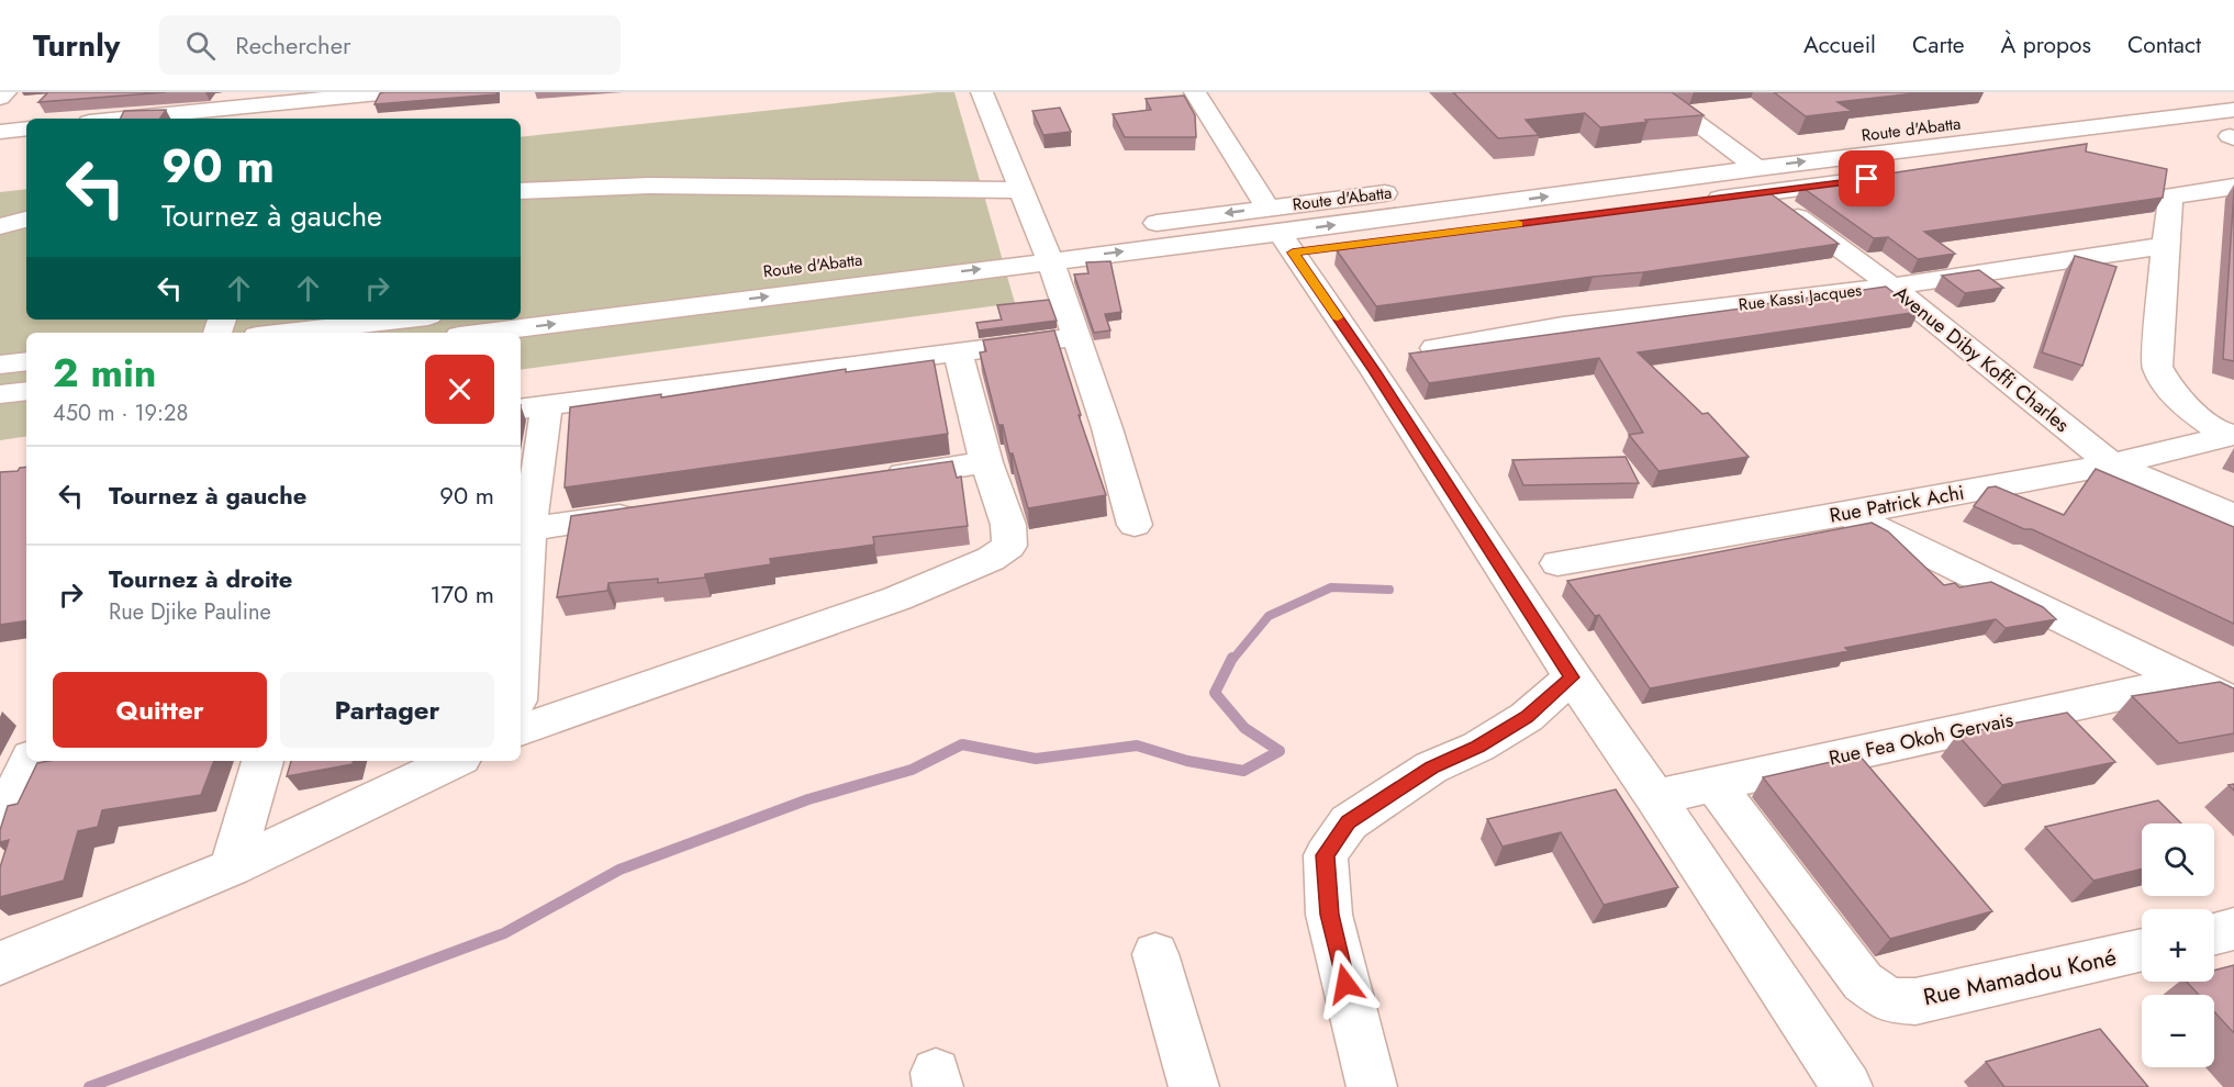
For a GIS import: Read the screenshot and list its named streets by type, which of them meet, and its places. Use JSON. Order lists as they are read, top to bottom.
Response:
{
  "streets": {
    "street": [
      "Route d'Abatta",
      "Rue Kassi Jacques",
      "Avenue Diby Koffi Charles",
      "Rue Patrick Achi",
      "Rue Fea Okoh Gervais",
      "Rue Mamadou Koné"
    ]
  },
  "crossings": [
    ["Route d'Abatta", "Avenue Diby Koffi Charles"],
    ["Rue Kassi Jacques", "Avenue Diby Koffi Charles"],
    ["Avenue Diby Koffi Charles", "Rue Patrick Achi"],
    ["Rue Fea Okoh Gervais", "Rue Mamadou Koné"]
  ],
  "page": {
    "header": "Turnly",
    "search": "Rechercher",
    "nav": [
      "Accueil",
      "Carte",
      "À propos",
      "Contact"
    ],
    "turn": ["90 m", "Tournez à gauche"],
    "heading": ["2 min", "450 m · 19:28"],
    "list": [
      {
        "name": "Tournez à gauche",
        "value": "90 m"
      },
      {
        "name": "Tournez à droite",
        "note": "Rue Djike Pauline",
        "value": "170 m"
      }
    ],
    "buttons": ["Quitter", "Partager"],
    "map_buttons": ["+", "−"]
  }
}
